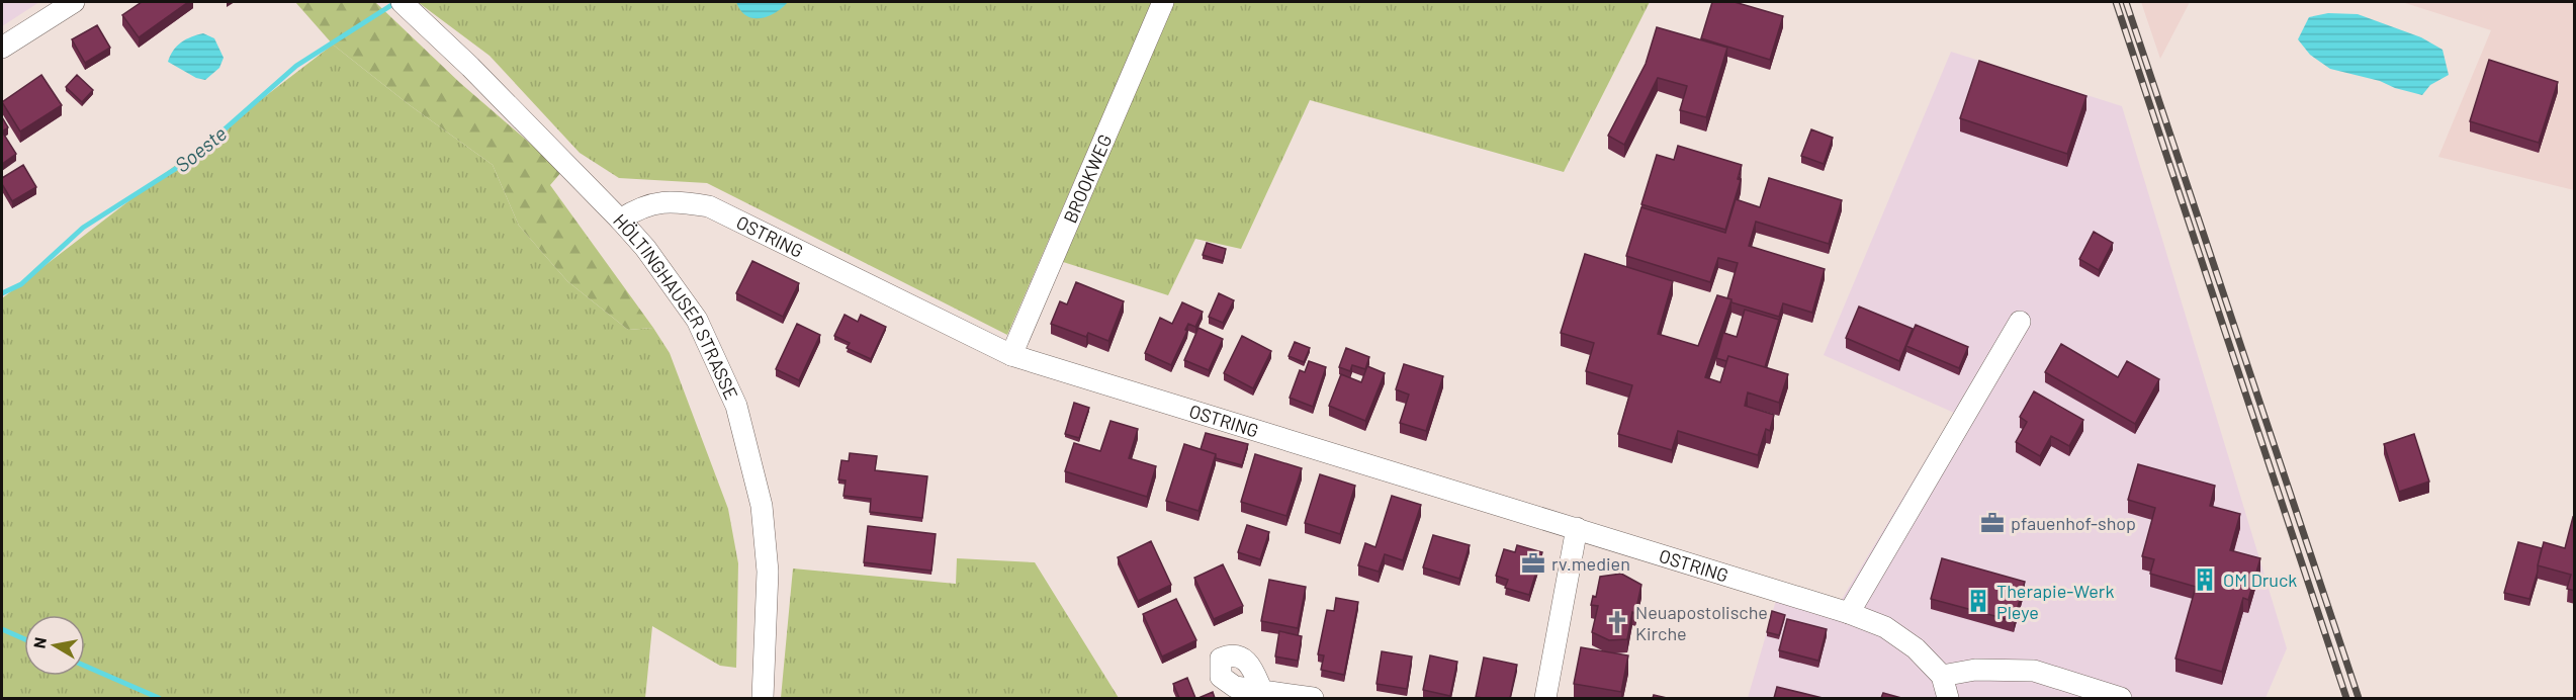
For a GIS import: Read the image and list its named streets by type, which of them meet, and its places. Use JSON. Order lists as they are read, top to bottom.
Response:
{
  "streets": {
    "street": ["BROOKWEG", "OSTRING", "HÖLTINGHAUSER STRASSE"]
  },
  "crossings": [
    ["BROOKWEG", "OSTRING"],
    ["OSTRING", "HÖLTINGHAUSER STRASSE"]
  ],
  "water": ["Soeste"],
  "places": {
    "office": ["pfauenhof-shop", "rv.medien"],
    "building": ["OM Druck", "Therapie-Werk Pleye"],
    "church": ["Neuapostolische Kirche"]
  },
  "north": "left"
}
